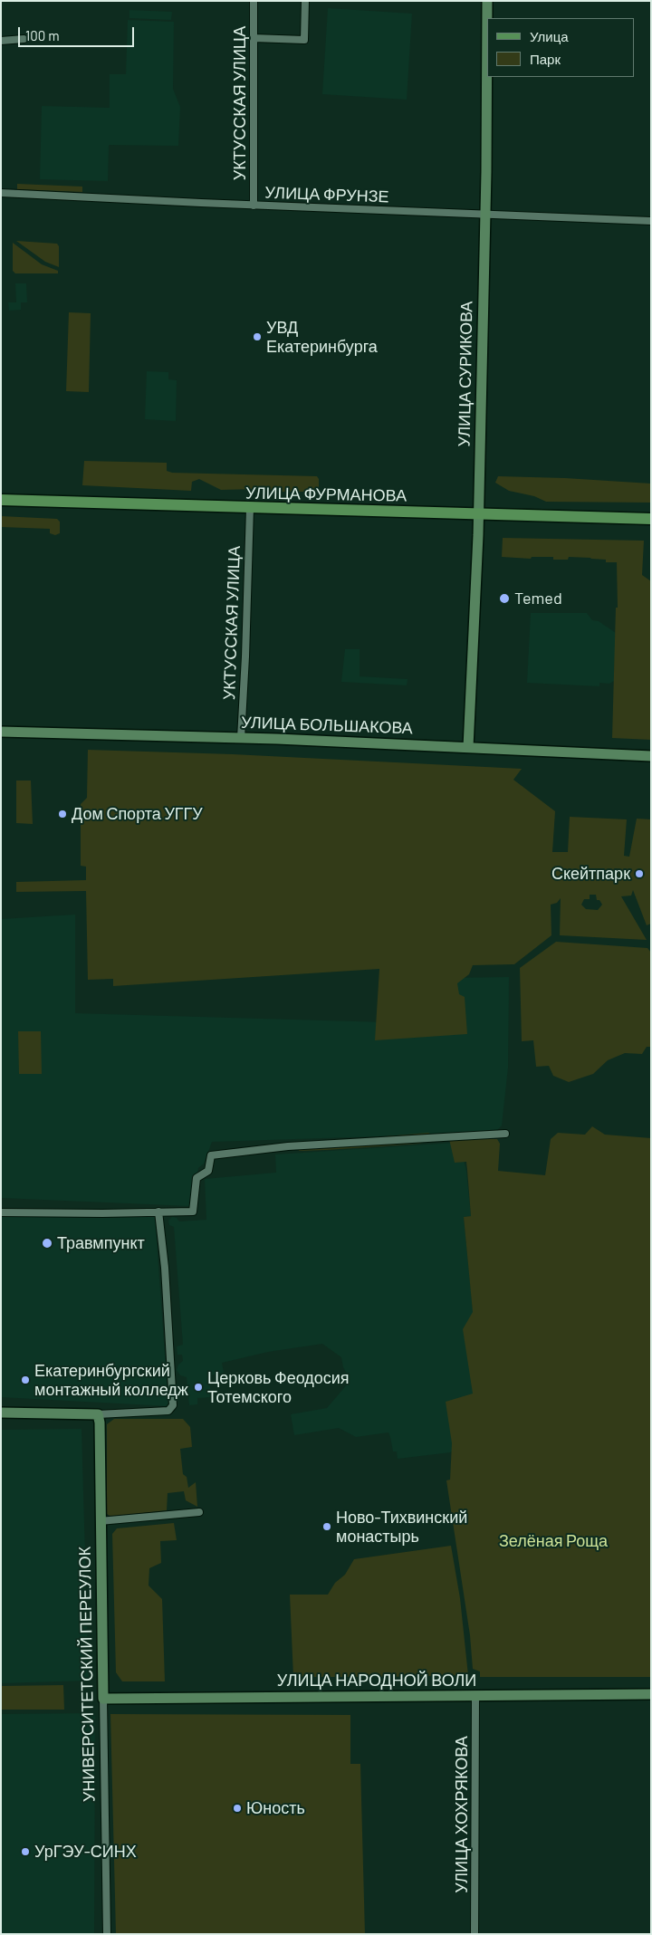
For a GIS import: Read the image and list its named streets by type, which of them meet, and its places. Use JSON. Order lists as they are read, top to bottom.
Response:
{
  "streets": {
    "main road": ["УЛИЦА ФУРМАНОВА"],
    "street": [
      "УКТУССКАЯ УЛИЦА",
      "УЛИЦА ФРУНЗЕ",
      "УЛИЦА СУРИКОВА",
      "УЛИЦА БОЛЬШАКОВА",
      "УНИВЕРСИТЕТСКИЙ ПЕРЕУЛОК",
      "УЛИЦА НАРОДНОЙ ВОЛИ",
      "УЛИЦА ХОХРЯКОВА"
    ]
  },
  "crossings": [
    ["УКТУССКАЯ УЛИЦА", "УЛИЦА ФРУНЗЕ"],
    ["УКТУССКАЯ УЛИЦА", "УЛИЦА ФУРМАНОВА"],
    ["УКТУССКАЯ УЛИЦА", "УЛИЦА БОЛЬШАКОВА"],
    ["УЛИЦА ФРУНЗЕ", "УЛИЦА СУРИКОВА"],
    ["УЛИЦА СУРИКОВА", "УЛИЦА ФУРМАНОВА"],
    ["УЛИЦА СУРИКОВА", "УЛИЦА БОЛЬШАКОВА"],
    ["УНИВЕРСИТЕТСКИЙ ПЕРЕУЛОК", "УЛИЦА НАРОДНОЙ ВОЛИ"],
    ["УЛИЦА НАРОДНОЙ ВОЛИ", "УЛИЦА ХОХРЯКОВА"]
  ],
  "parks": ["Зелёная Роща"],
  "places": [
    "УВД Екатеринбурга",
    "Temed",
    "Дом Спорта УГГУ",
    "Скейтпарк",
    "Травмпункт",
    "Екатеринбургский монтажный колледж",
    "Церковь Феодосия Тотемского",
    "Ново-Тихвинский монастырь",
    "Юность",
    "УрГЭУ-СИНХ"
  ],
  "legend": ["Улица", "Парк"],
  "scale_bar": "100 m"
}
